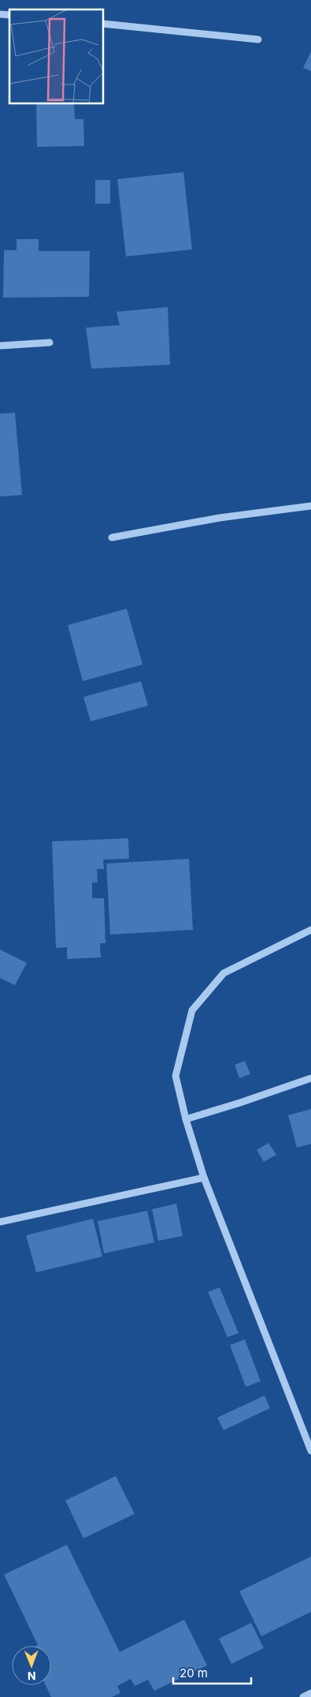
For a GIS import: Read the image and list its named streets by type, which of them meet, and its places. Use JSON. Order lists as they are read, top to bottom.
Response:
{
  "scale_bar": "20 m",
  "north": "bottom"
}
